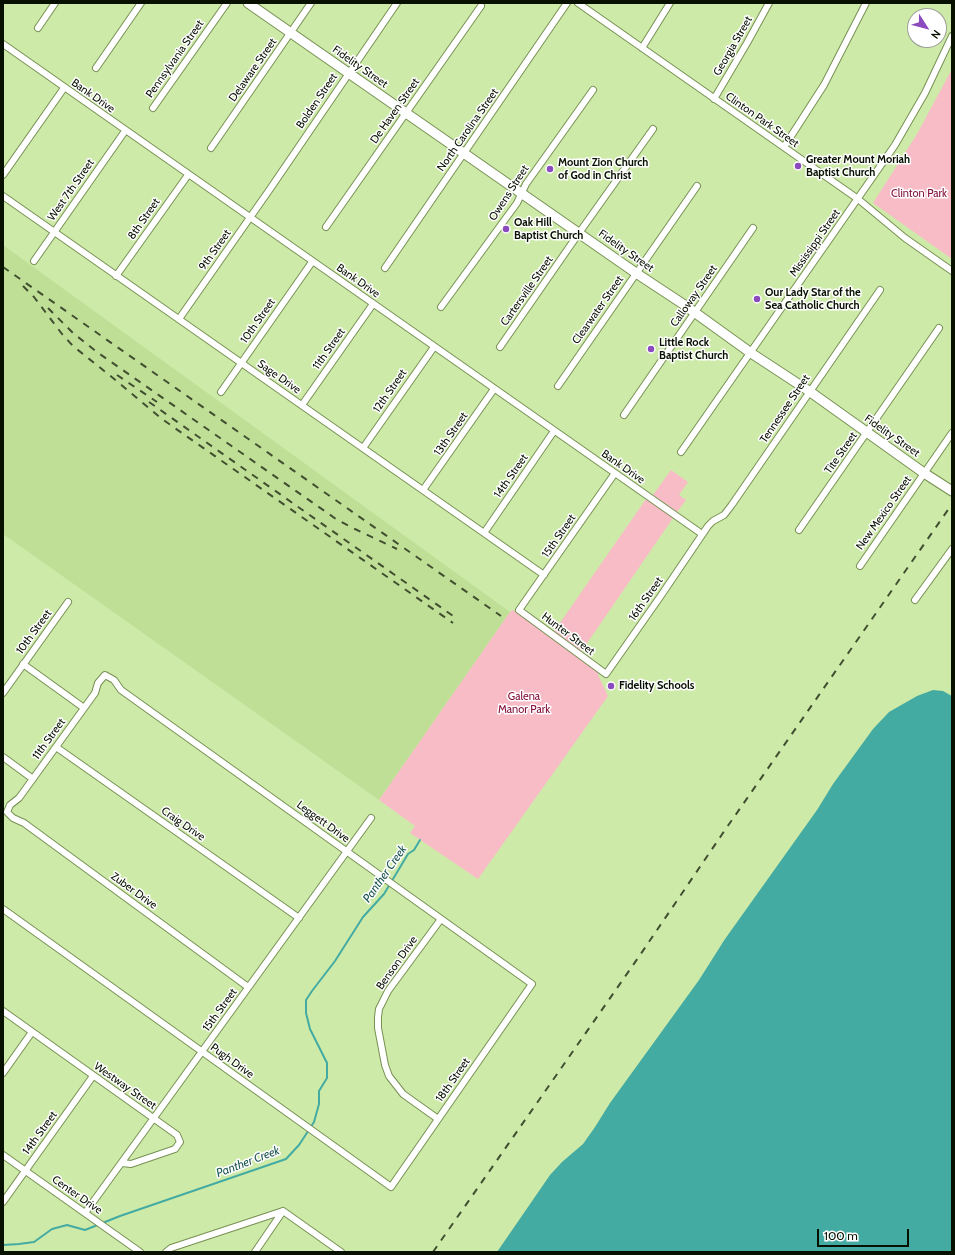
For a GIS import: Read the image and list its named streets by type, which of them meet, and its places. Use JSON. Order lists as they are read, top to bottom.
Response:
{
  "streets": {
    "main road": ["Fidelity Street"],
    "street": [
      "Georgia Street",
      "Pennsylvania Street",
      "Delaware Street",
      "Bank Drive",
      "Bolden Street",
      "De Haven Street",
      "Clinton Park Street",
      "North Carolina Street",
      "West 7th Street",
      "Owens Street",
      "8th Street",
      "Mississippi Street",
      "9th Street",
      "Cartersville Street",
      "Calloway Street",
      "Clearwater Street",
      "10th Street",
      "11th Street",
      "Sage Drive",
      "12th Street",
      "Tennessee Street",
      "13th Street",
      "Tite Street",
      "14th Street",
      "New Mexico Street",
      "15th Street",
      "16th Street",
      "Hunter Street",
      "Leggett Drive",
      "Craig Drive",
      "Zuber Drive",
      "Benson Drive",
      "Pugh Drive",
      "18th Street",
      "Westway Street",
      "Center Drive"
    ]
  },
  "crossings": [
    ["Georgia Street", "Clinton Park Street"],
    ["Fidelity Street", "Delaware Street"],
    ["Fidelity Street", "Bolden Street"],
    ["Fidelity Street", "De Haven Street"],
    ["Fidelity Street", "North Carolina Street"],
    ["Fidelity Street", "Owens Street"],
    ["Fidelity Street", "Mississippi Street"],
    ["Fidelity Street", "Cartersville Street"],
    ["Fidelity Street", "Calloway Street"],
    ["Fidelity Street", "Clearwater Street"],
    ["Fidelity Street", "Tennessee Street"],
    ["Fidelity Street", "Tite Street"],
    ["Fidelity Street", "New Mexico Street"],
    ["Bank Drive", "West 7th Street"],
    ["Bank Drive", "8th Street"],
    ["Bank Drive", "9th Street"],
    ["Bank Drive", "10th Street"],
    ["Bank Drive", "11th Street"],
    ["Bank Drive", "12th Street"],
    ["Bank Drive", "Tennessee Street"],
    ["Bank Drive", "13th Street"],
    ["Bank Drive", "14th Street"],
    ["Bank Drive", "15th Street"],
    ["Bank Drive", "16th Street"],
    ["Bolden Street", "9th Street"],
    ["Clinton Park Street", "Mississippi Street"],
    ["West 7th Street", "Sage Drive"],
    ["8th Street", "Sage Drive"],
    ["9th Street", "Sage Drive"],
    ["10th Street", "Sage Drive"],
    ["11th Street", "Sage Drive"],
    ["11th Street", "Leggett Drive"],
    ["11th Street", "Craig Drive"],
    ["11th Street", "Zuber Drive"],
    ["Sage Drive", "12th Street"],
    ["Sage Drive", "13th Street"],
    ["Sage Drive", "14th Street"],
    ["Sage Drive", "15th Street"],
    ["Tennessee Street", "16th Street"],
    ["14th Street", "Westway Street"],
    ["14th Street", "Center Drive"],
    ["15th Street", "Hunter Street"],
    ["15th Street", "Leggett Drive"],
    ["15th Street", "Craig Drive"],
    ["15th Street", "Zuber Drive"],
    ["15th Street", "Pugh Drive"],
    ["15th Street", "Westway Street"],
    ["15th Street", "Center Drive"],
    ["16th Street", "Hunter Street"],
    ["Leggett Drive", "Benson Drive"],
    ["Leggett Drive", "18th Street"],
    ["Benson Drive", "18th Street"],
    ["Pugh Drive", "18th Street"]
  ],
  "water": ["Panther Creek"],
  "parks": ["Clinton Park", "Galena Manor Park"],
  "places": [
    "Greater Mount Moriah Baptist Church",
    "Mount Zion Church of God in Christ",
    "Oak Hill Baptist Church",
    "Our Lady Star of the Sea Catholic Church",
    "Little Rock Baptist Church",
    "Fidelity Schools"
  ],
  "scale_bar": "100 m",
  "north": "bottom right"
}
